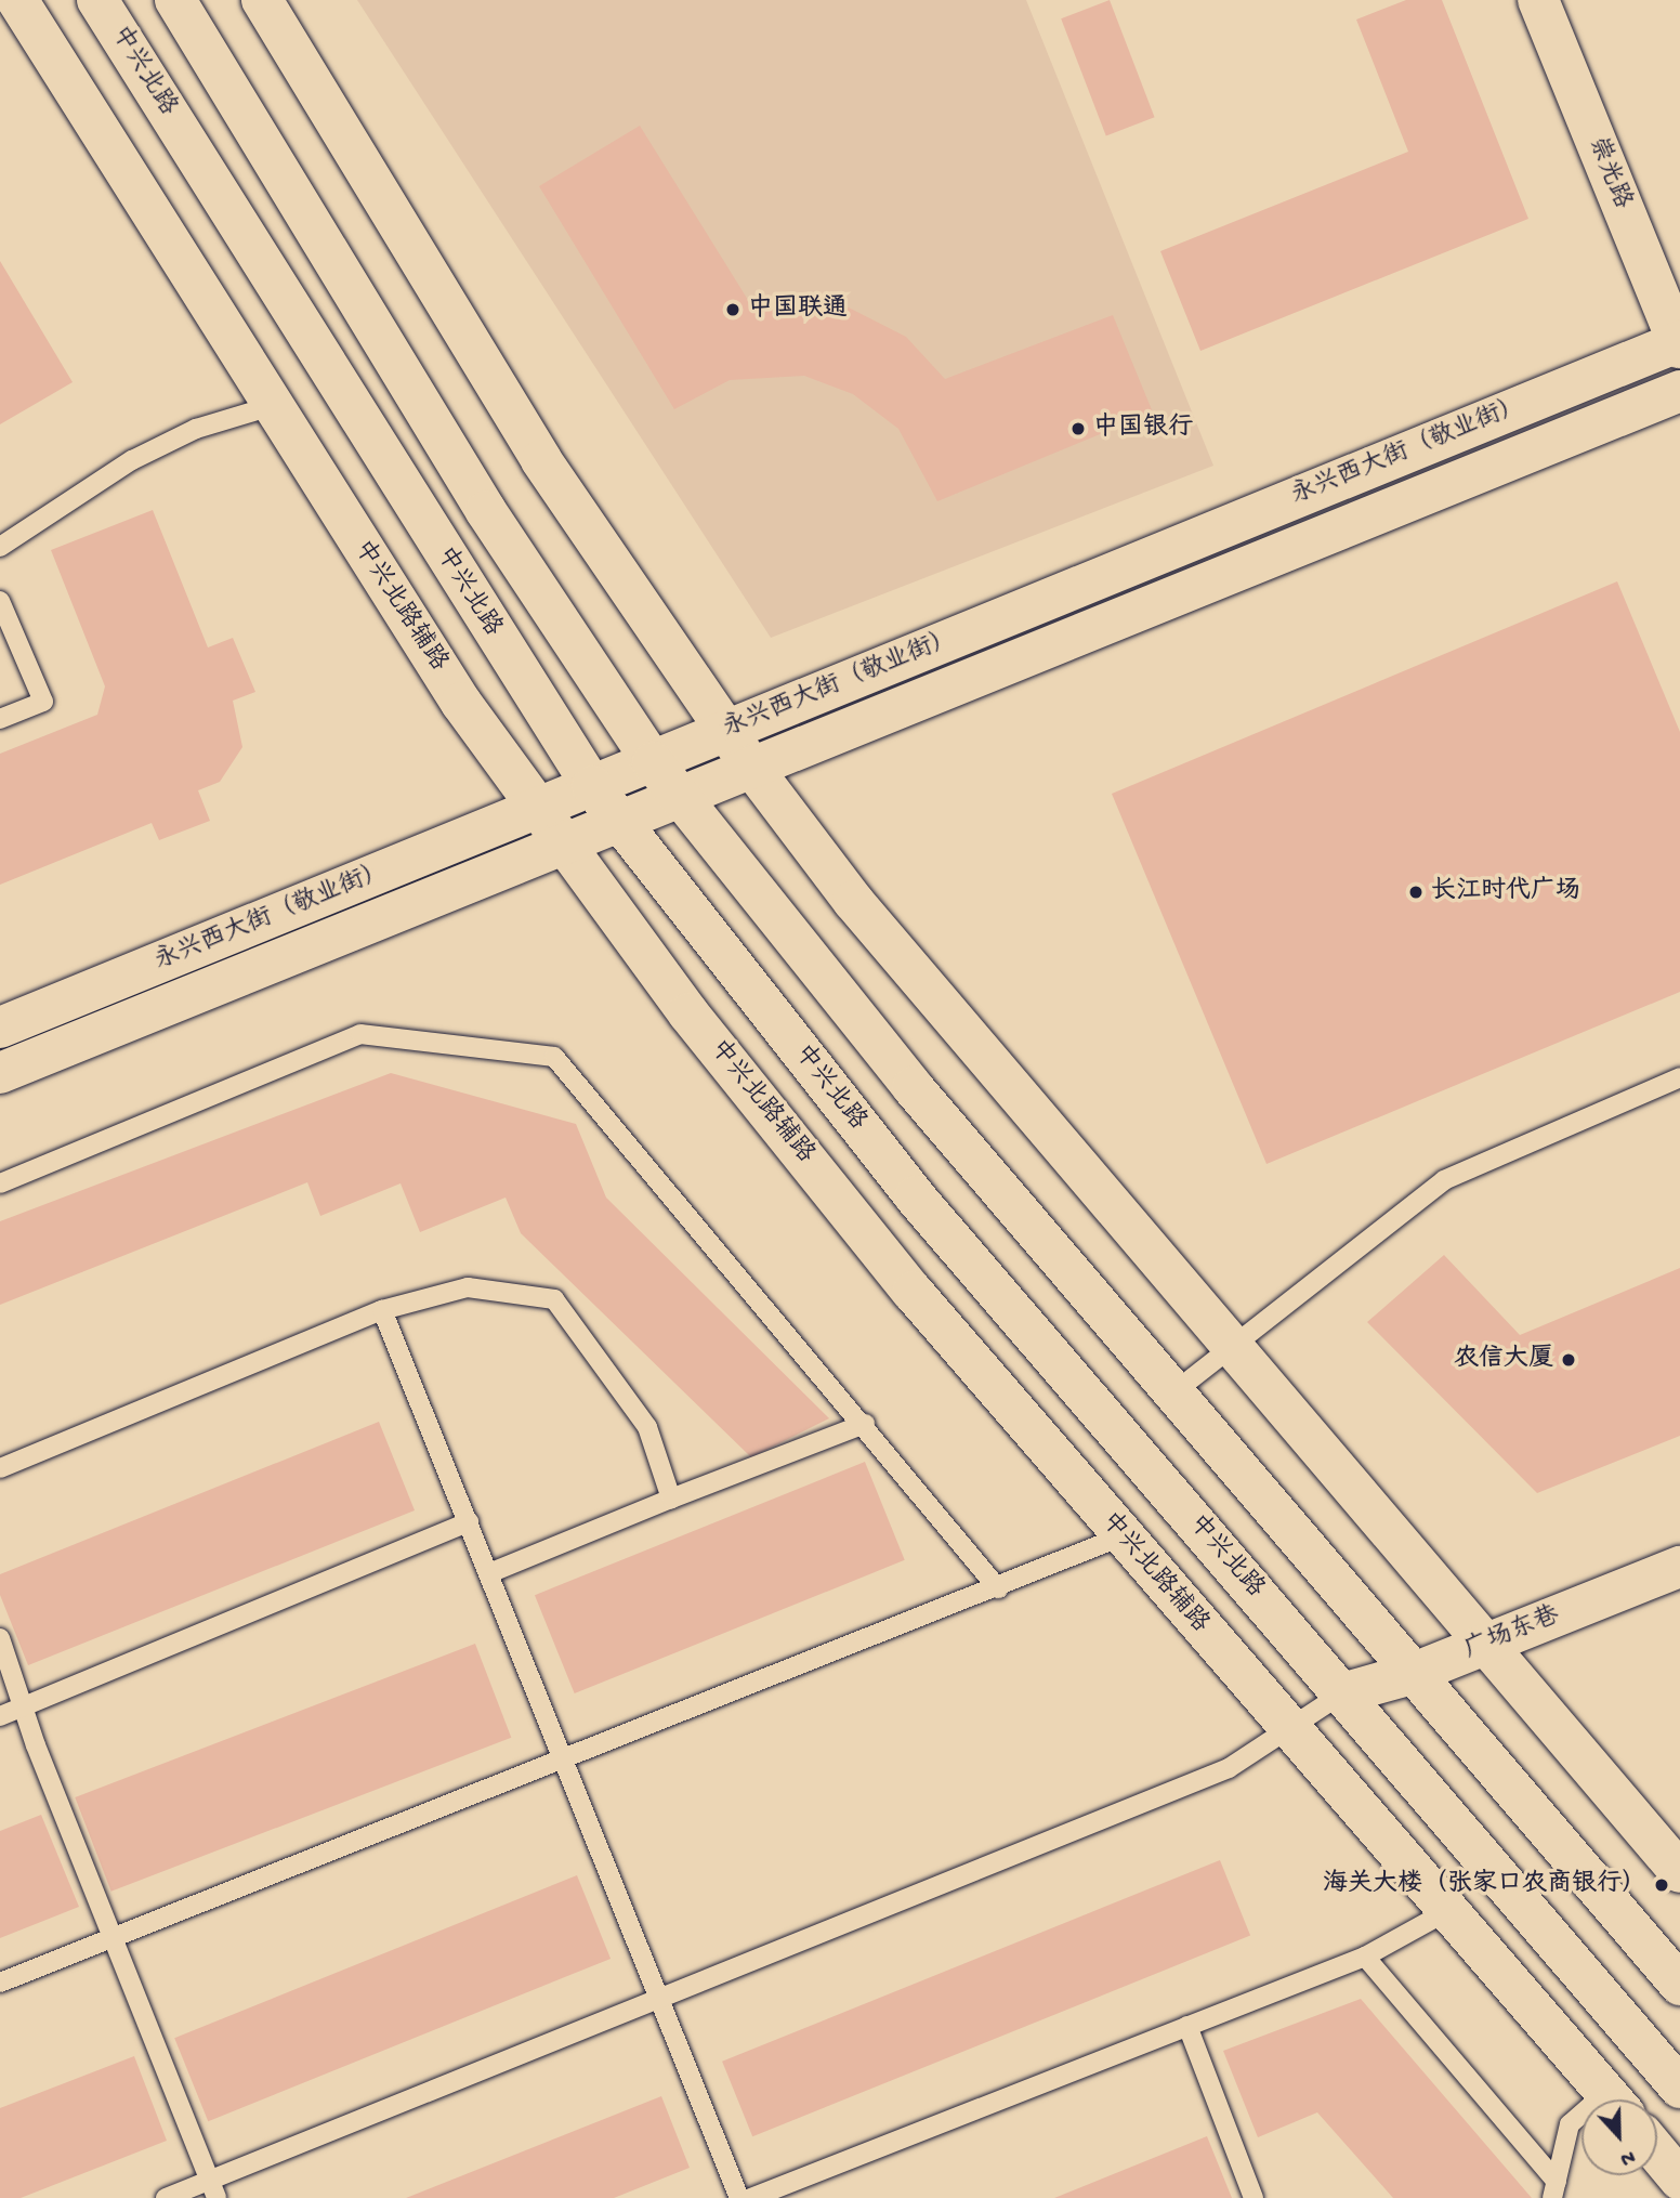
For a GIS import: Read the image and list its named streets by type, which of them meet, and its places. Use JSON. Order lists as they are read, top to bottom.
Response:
{
  "streets": {
    "main road": [
      "中兴北路",
      "崇光路",
      "永兴西大街（敬业街）",
      "中兴北路辅路",
      "广场东巷"
    ]
  },
  "crossings": [
    ["中兴北路", "永兴西大街（敬业街）"],
    ["中兴北路", "广场东巷"],
    ["崇光路", "永兴西大街（敬业街）"],
    ["永兴西大街（敬业街）", "中兴北路辅路"]
  ],
  "places": [
    "中国联通",
    "中国银行",
    "长江时代广场",
    "农信大厦",
    "海关大楼（张家口农商银行）"
  ],
  "north": "bottom"
}
